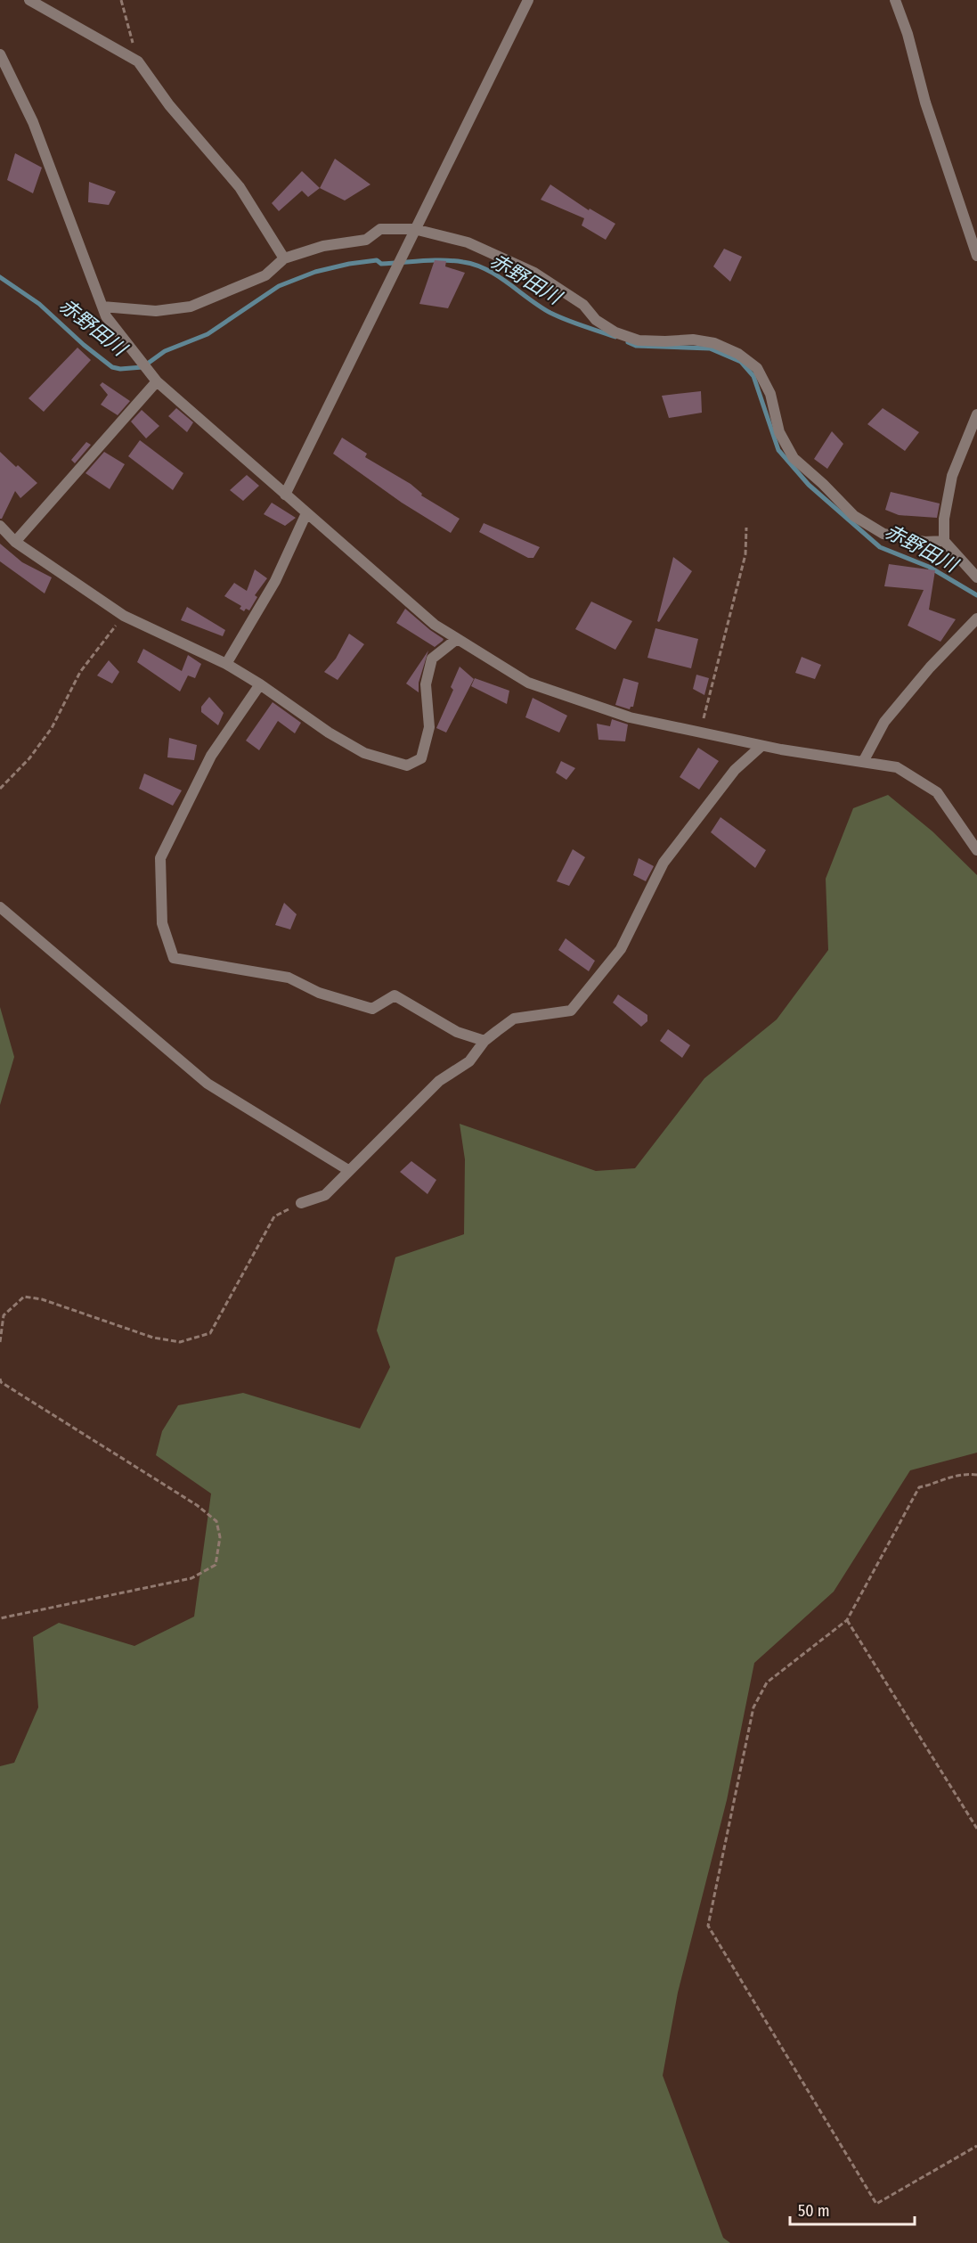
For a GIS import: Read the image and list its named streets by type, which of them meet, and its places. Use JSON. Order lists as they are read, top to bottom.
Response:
{
  "water": ["赤野田川"],
  "scale_bar": "50 m"
}
